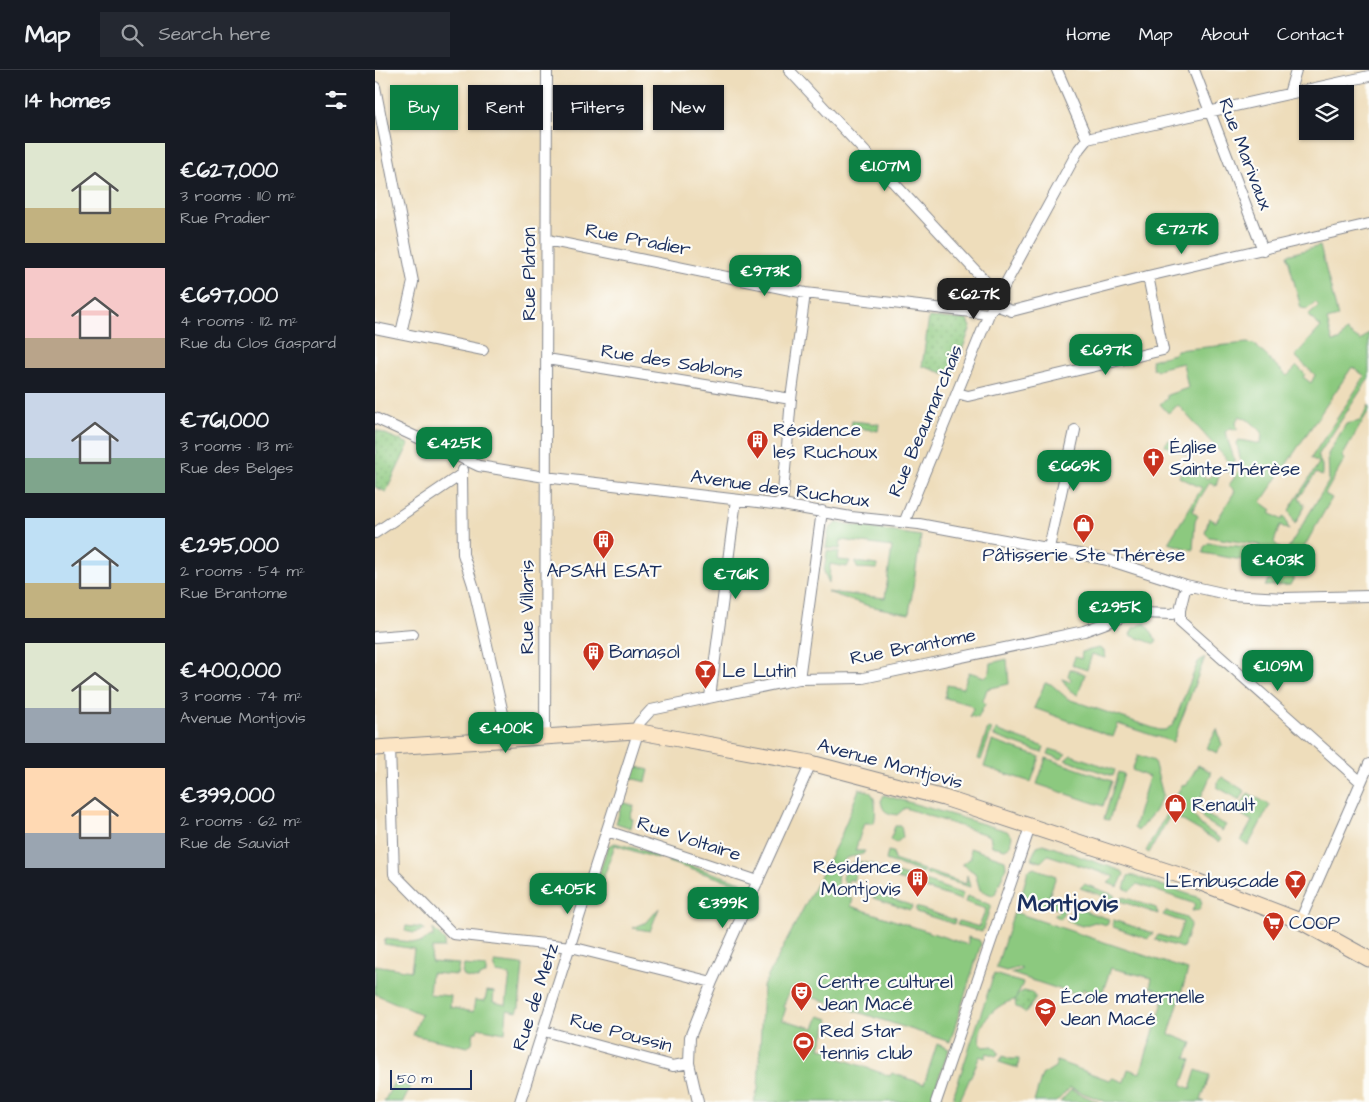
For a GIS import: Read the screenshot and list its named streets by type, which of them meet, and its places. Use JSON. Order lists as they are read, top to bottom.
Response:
{
  "streets": {
    "main road": ["Avenue Montjovis"],
    "street": [
      "Rue Marivaux",
      "Rue Pradier",
      "Rue Platon",
      "Rue des Sablons",
      "Rue Beaumarchais",
      "Avenue des Ruchoux",
      "Rue Villaris",
      "Rue Brantome",
      "Rue Voltaire",
      "Rue de Metz",
      "Rue Poussin"
    ]
  },
  "crossings": [
    ["Rue Marivaux", "Rue Pradier"],
    ["Rue Pradier", "Rue Platon"],
    ["Rue Pradier", "Rue Beaumarchais"],
    ["Rue Platon", "Rue des Sablons"],
    ["Rue Platon", "Avenue des Ruchoux"],
    ["Rue Platon", "Rue Villaris"],
    ["Rue Beaumarchais", "Avenue des Ruchoux"],
    ["Avenue des Ruchoux", "Rue Villaris"],
    ["Rue Villaris", "Avenue Montjovis"],
    ["Rue Brantome", "Avenue Montjovis"],
    ["Rue Brantome", "Rue de Metz"],
    ["Avenue Montjovis", "Rue de Metz"],
    ["Rue Voltaire", "Rue de Metz"],
    ["Rue de Metz", "Rue Poussin"]
  ],
  "districts": ["Montjovis"],
  "places": {
    "building": [
      "Résidence les Ruchoux",
      "APSAH ESAT",
      "Bamasol",
      "Résidence Montjovis"
    ],
    "church": ["Église Sainte-Thérèse"],
    "shop": ["Pâtisserie Ste Thérèse", "Renault"],
    "bar": ["Le Lutin", "L'Embuscade"],
    "supermarket": ["COOP"],
    "theatre": ["Centre culturel Jean Macé"],
    "school or university": ["École maternelle Jean Macé"],
    "sports": ["Red Star tennis club"]
  },
  "scale_bar": "50 m",
  "page": {
    "header": "Map",
    "search": "Search here",
    "nav": [
      "Home",
      "Map",
      "About",
      "Contact"
    ],
    "heading": "14 homes",
    "chip": [
      "Buy",
      "Rent",
      "Filters",
      "New"
    ],
    "list": [
      {
        "name": "€627,000",
        "note": "3 rooms · 110 m² · Rue Pradier"
      },
      {
        "name": "€697,000",
        "note": "4 rooms · 112 m² · Rue du Clos Gaspard"
      },
      {
        "name": "€761,000",
        "note": "3 rooms · 113 m² · Rue des Belges"
      },
      {
        "name": "€295,000",
        "note": "2 rooms · 54 m² · Rue Brantome"
      },
      {
        "name": "€400,000",
        "note": "3 rooms · 74 m² · Avenue Montjovis"
      },
      {
        "name": "€399,000",
        "note": "2 rooms · 62 m² · Rue de Sauviat"
      }
    ],
    "price": [
      "€1.07M",
      "€727K",
      "€973K",
      "€627K",
      "€697K",
      "€425K",
      "€669K",
      "€403K",
      "€761K",
      "€295K",
      "€1.09M",
      "€400K",
      "€405K",
      "€399K"
    ],
    "scale": "50 m"
  }
}
